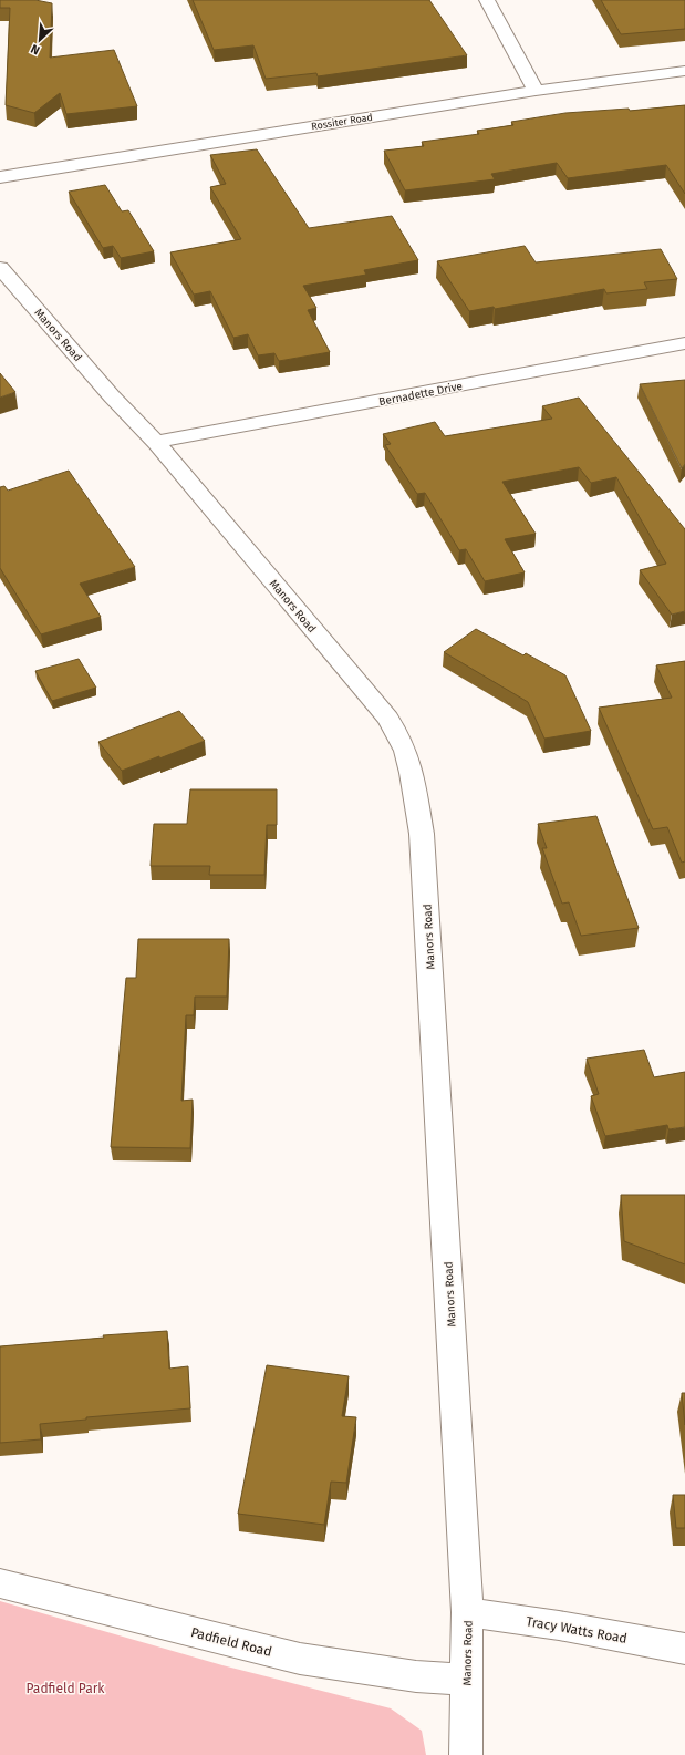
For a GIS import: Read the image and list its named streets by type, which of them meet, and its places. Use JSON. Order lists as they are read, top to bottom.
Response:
{
  "streets": {
    "street": [
      "Rossiter Road",
      "Manors Road",
      "Bernadette Drive",
      "Tracy Watts Road",
      "Padfield Road"
    ]
  },
  "crossings": [
    ["Manors Road", "Bernadette Drive"],
    ["Manors Road", "Tracy Watts Road"],
    ["Manors Road", "Padfield Road"]
  ],
  "parks": ["Padfield Park"],
  "north": "bottom left"
}
